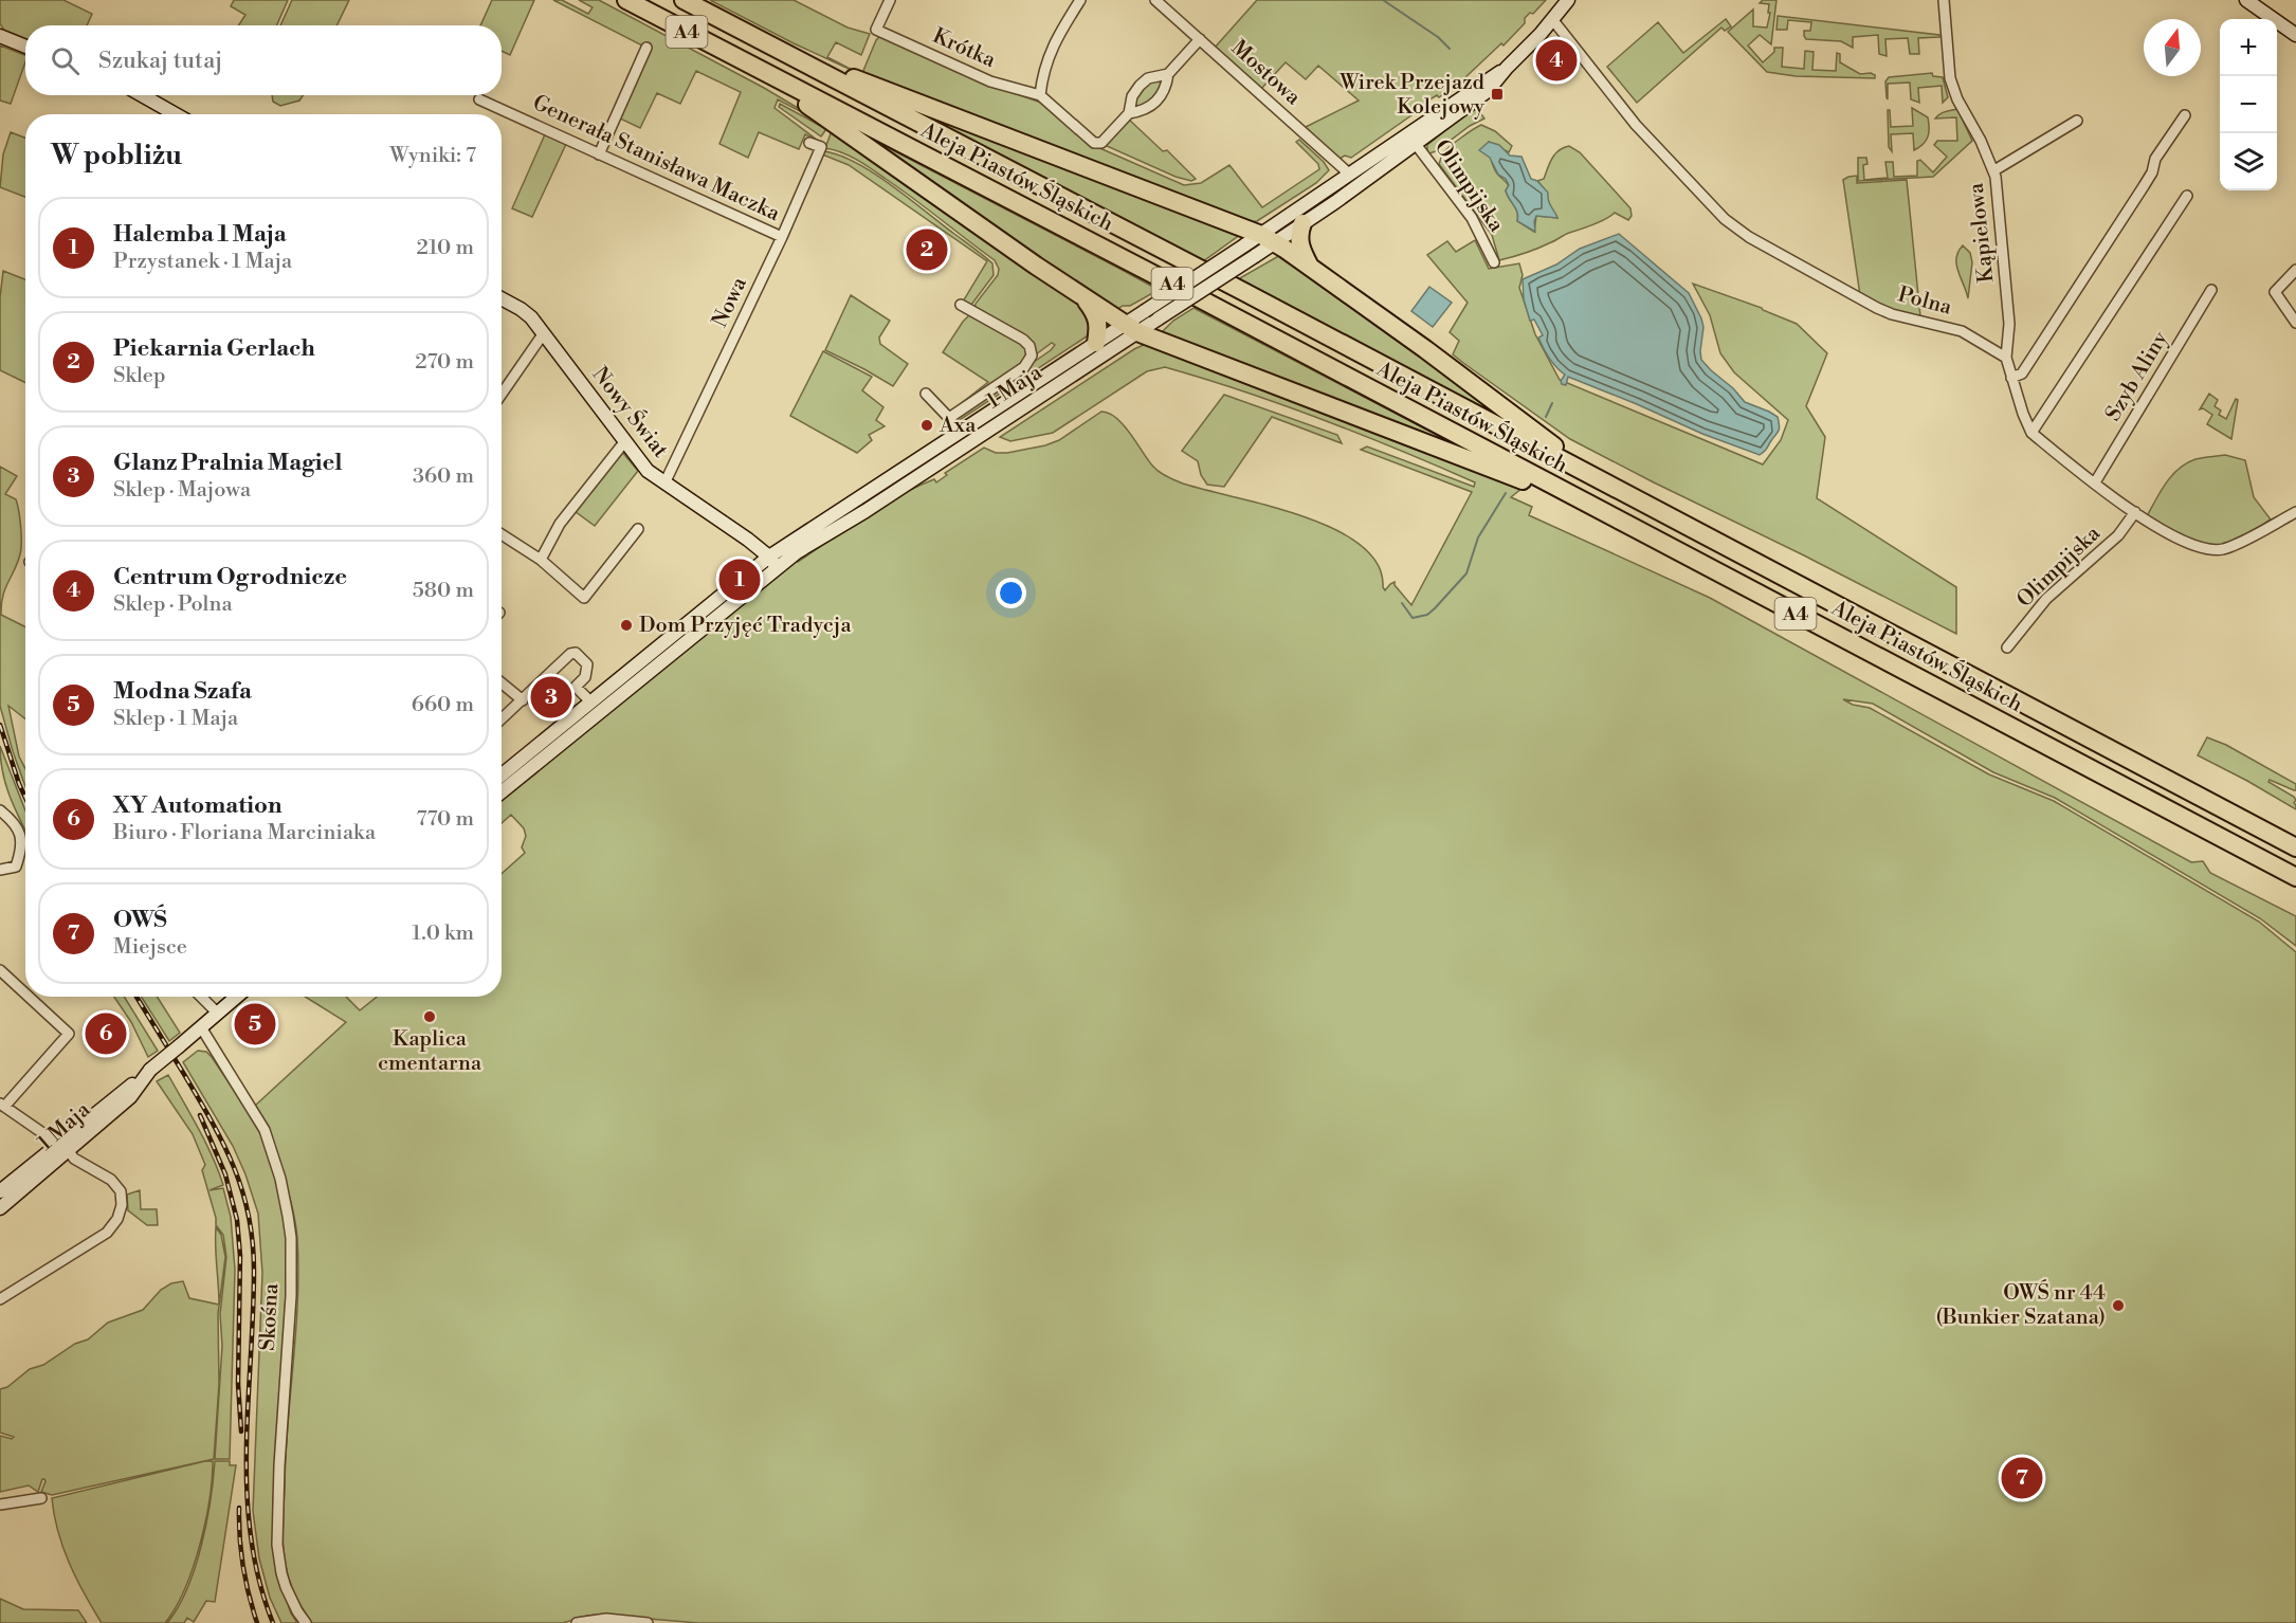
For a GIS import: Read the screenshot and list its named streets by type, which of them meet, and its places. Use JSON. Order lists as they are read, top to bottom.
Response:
{
  "streets": {
    "highway": ["A4", "Aleja Piastów Śląskich"],
    "main road": ["1 Maja", "Nowy Świat"],
    "street": [
      "Krótka",
      "Mostowa",
      "Generała Stanisława Maczka",
      "Olimpijska",
      "Kąpielowa",
      "Polna",
      "Nowa",
      "Szyb Aliny",
      "Skośna"
    ]
  },
  "crossings": [
    ["Mostowa", "1 Maja"],
    ["Generała Stanisława Maczka", "Nowa"],
    ["Olimpijska", "1 Maja"],
    ["Kąpielowa", "Polna"],
    ["Polna", "1 Maja"],
    ["Nowa", "Nowy Świat"],
    ["1 Maja", "Nowy Świat"],
    ["1 Maja", "Skośna"]
  ],
  "places": {
    "transit": ["Wirek Przejazd Kolejowy"],
    "other": [
      "Axa",
      "Dom Przyjęć Tradycja",
      "Kaplica cmentarna",
      "OWŚ nr 44 (Bunkier Szatana)"
    ]
  },
  "north": "top",
  "page": {
    "map_buttons": ["+", "−"],
    "search": "Szukaj tutaj",
    "pins": [
      "4",
      "2",
      "1",
      "3",
      "5",
      "6",
      "7"
    ],
    "heading": ["W pobliżu", "Wyniki: 7"],
    "list": [
      {
        "mark": "1",
        "name": "Halemba 1 Maja",
        "note": "Przystanek · 1 Maja",
        "value": "210 m"
      },
      {
        "mark": "2",
        "name": "Piekarnia Gerlach",
        "note": "Sklep",
        "value": "270 m"
      },
      {
        "mark": "3",
        "name": "Glanz Pralnia Magiel",
        "note": "Sklep · Majowa",
        "value": "360 m"
      },
      {
        "mark": "4",
        "name": "Centrum Ogrodnicze",
        "note": "Sklep · Polna",
        "value": "580 m"
      },
      {
        "mark": "5",
        "name": "Modna Szafa",
        "note": "Sklep · 1 Maja",
        "value": "660 m"
      },
      {
        "mark": "6",
        "name": "XY Automation",
        "note": "Biuro · Floriana Marciniaka",
        "value": "770 m"
      },
      {
        "mark": "7",
        "name": "OWŚ",
        "note": "Miejsce",
        "value": "1.0 km"
      }
    ]
  }
}
